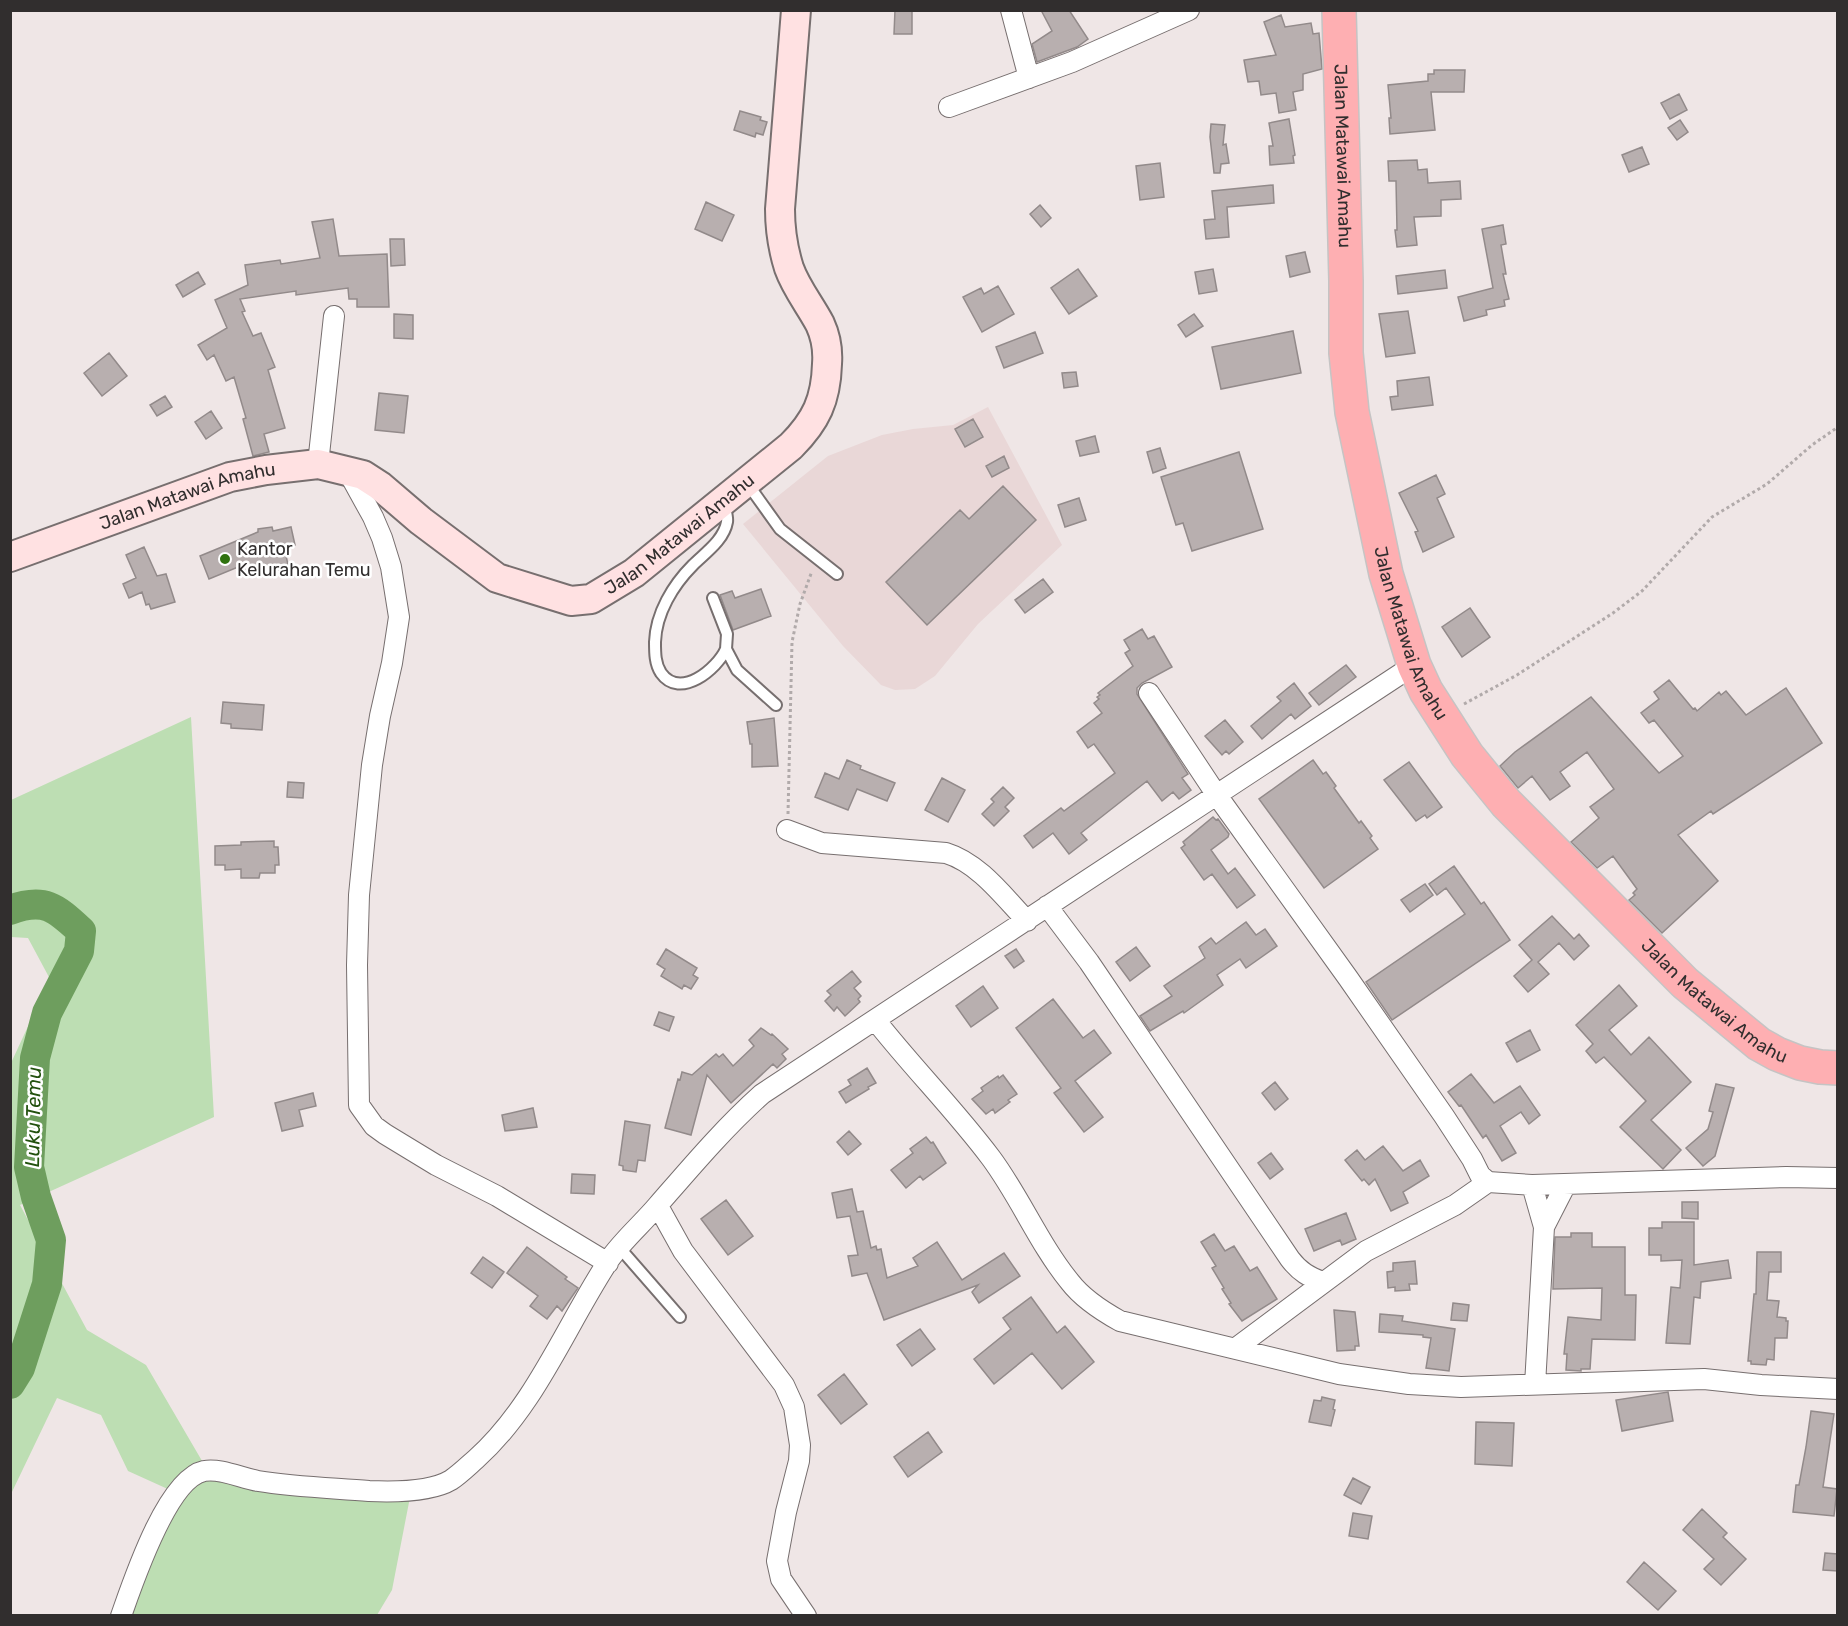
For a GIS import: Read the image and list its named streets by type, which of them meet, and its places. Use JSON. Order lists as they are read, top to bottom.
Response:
{
  "streets": {
    "highway": ["Jalan Matawai Amahu"]
  },
  "water": ["Luku Temu"],
  "places": ["Kantor Kelurahan Temu"]
}
